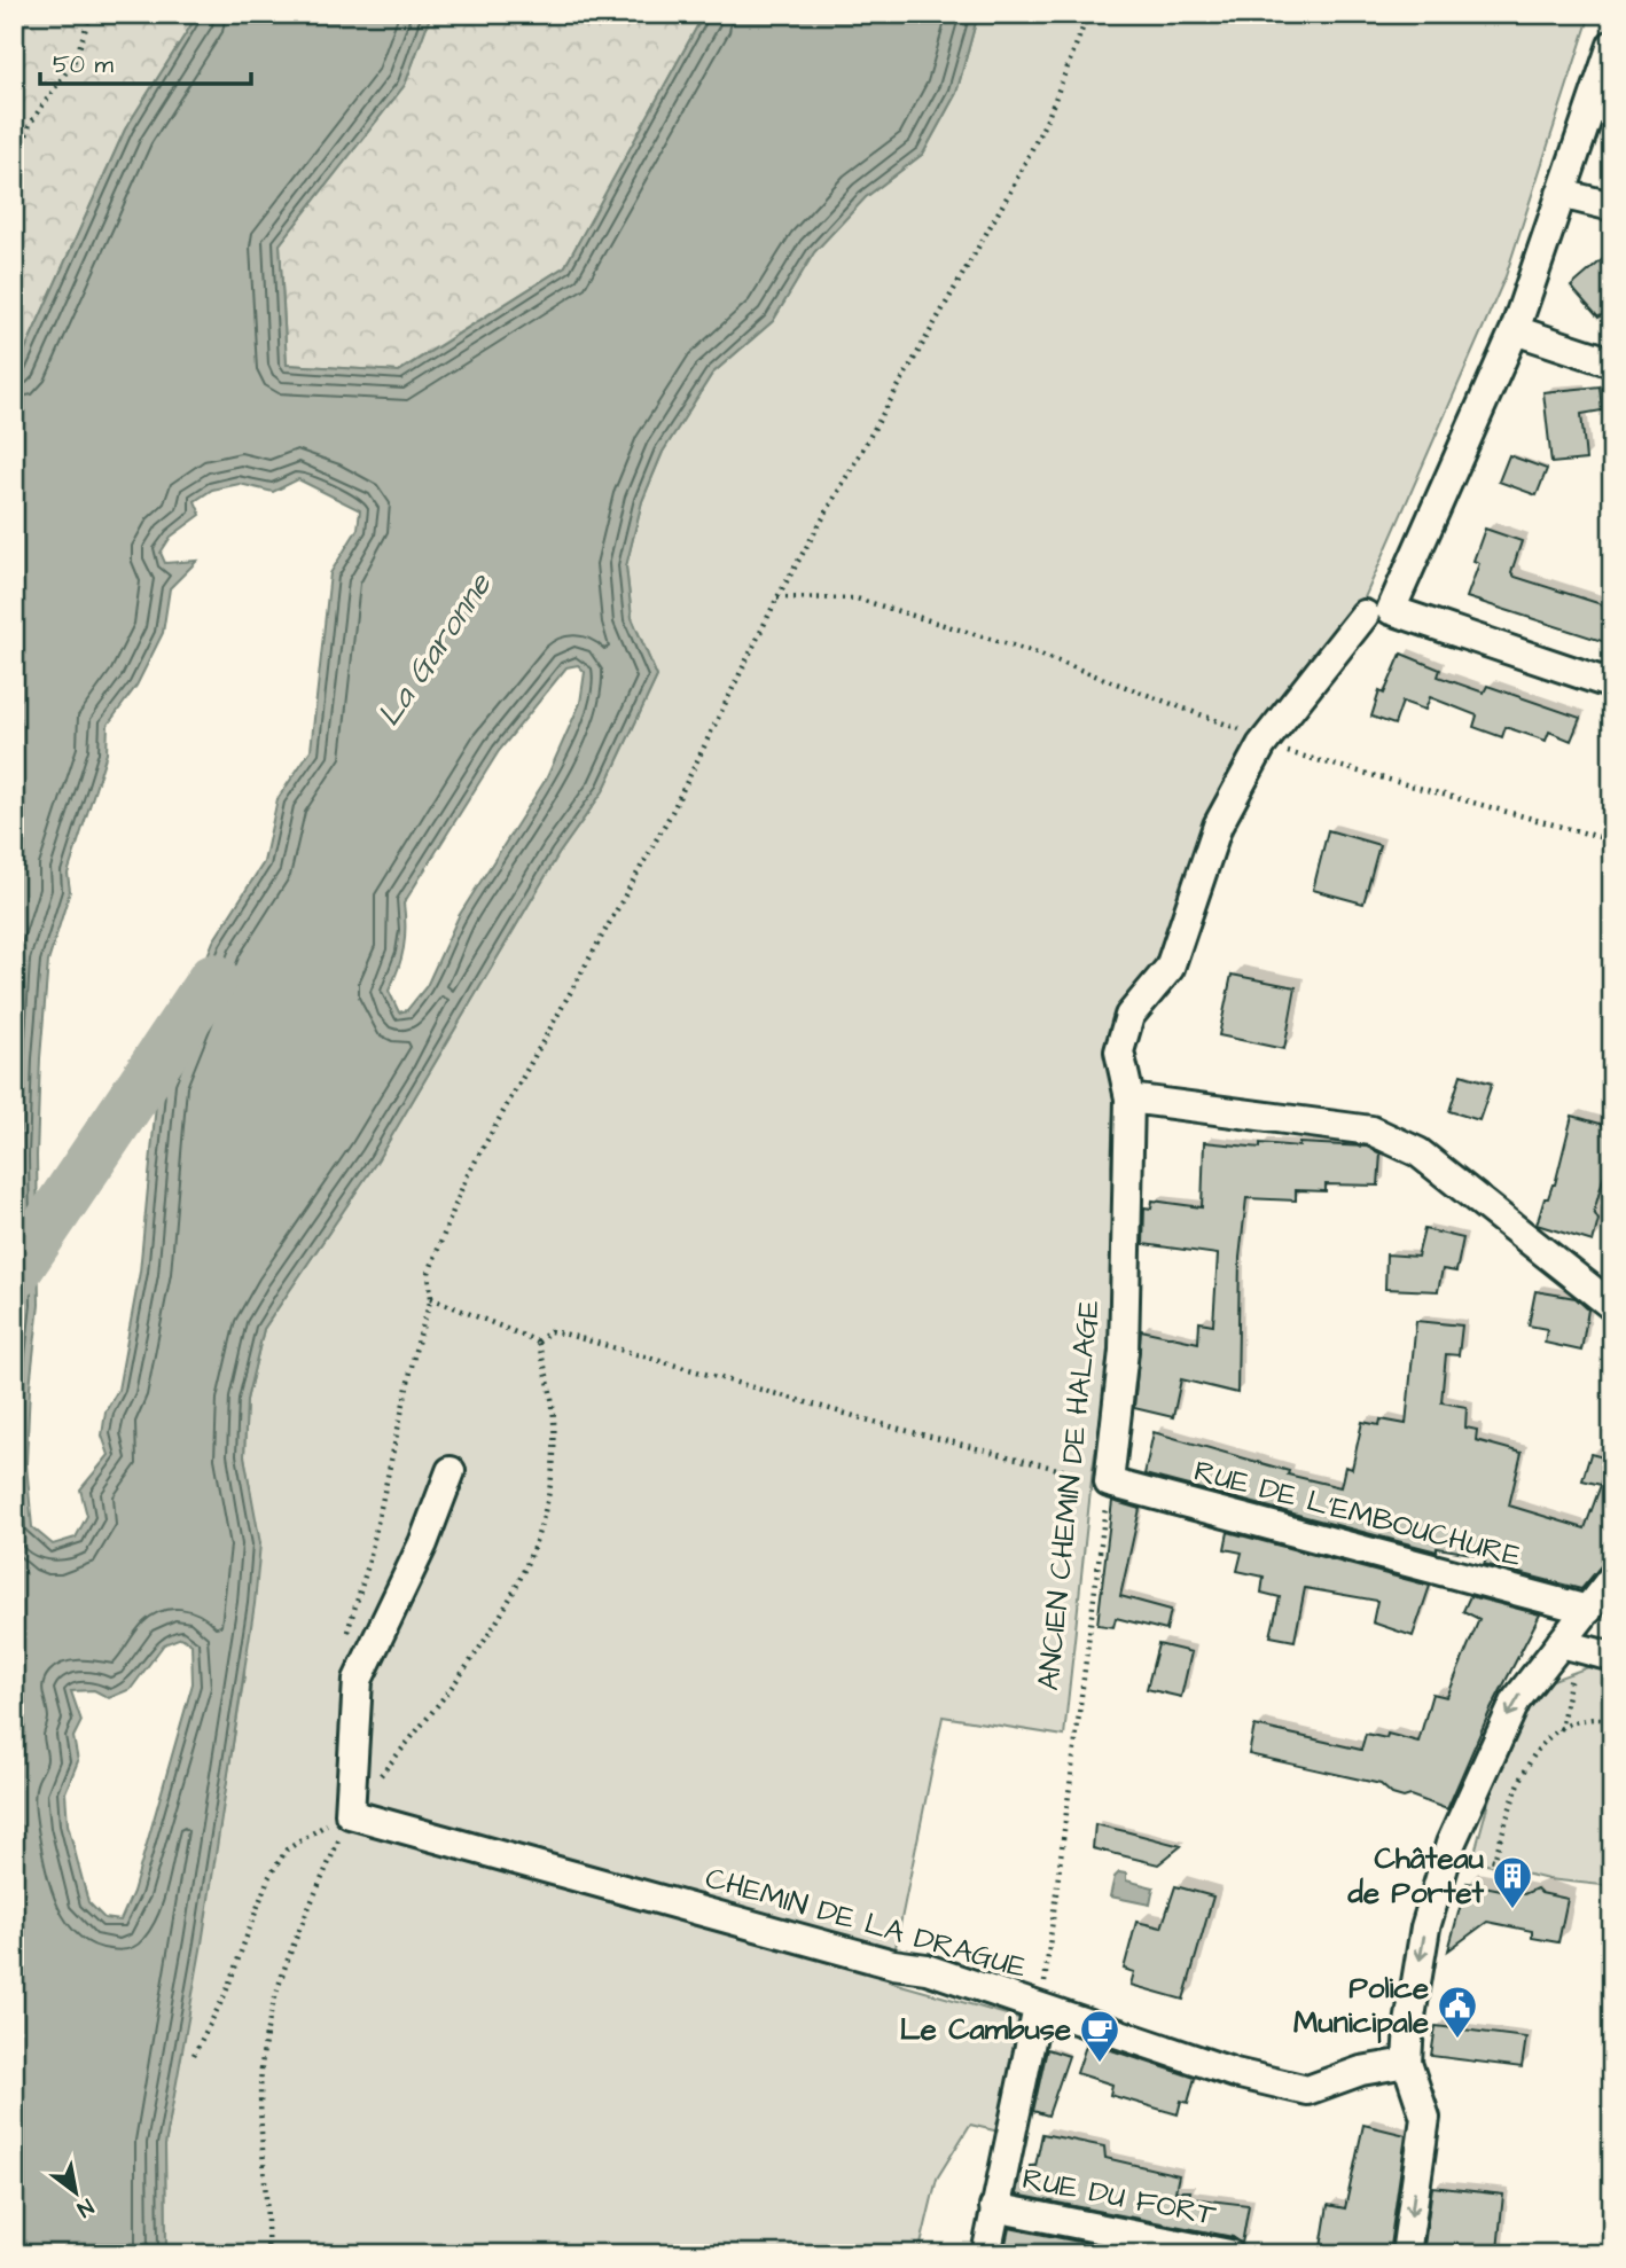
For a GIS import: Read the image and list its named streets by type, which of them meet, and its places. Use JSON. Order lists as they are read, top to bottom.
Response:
{
  "streets": {
    "street": [
      "ANCIEN CHEMIN DE HALAGE",
      "RUE DE L'EMBOUCHURE",
      "CHEMIN DE LA DRAGUE",
      "RUE DU FORT"
    ]
  },
  "crossings": [
    ["ANCIEN CHEMIN DE HALAGE", "RUE DE L'EMBOUCHURE"],
    ["ANCIEN CHEMIN DE HALAGE", "CHEMIN DE LA DRAGUE"]
  ],
  "water": ["La Garonne"],
  "places": {
    "building": ["Château de Portet"],
    "public building": ["Police Municipale"],
    "cafe": ["Le Cambuse"]
  },
  "scale_bar": "50 m",
  "north": "bottom right"
}
